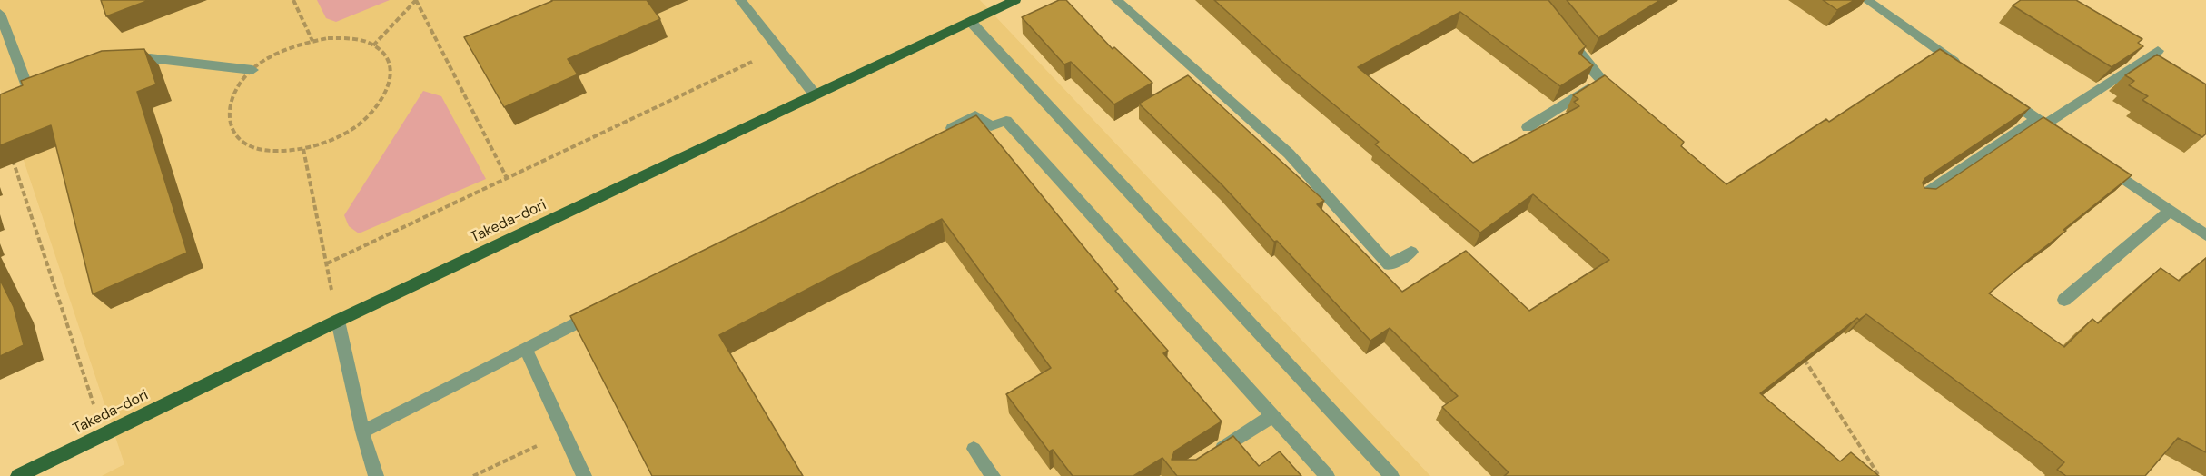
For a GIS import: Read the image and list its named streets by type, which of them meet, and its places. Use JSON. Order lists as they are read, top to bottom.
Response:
{
  "streets": {
    "main road": ["Takeda-dori"]
  }
}
